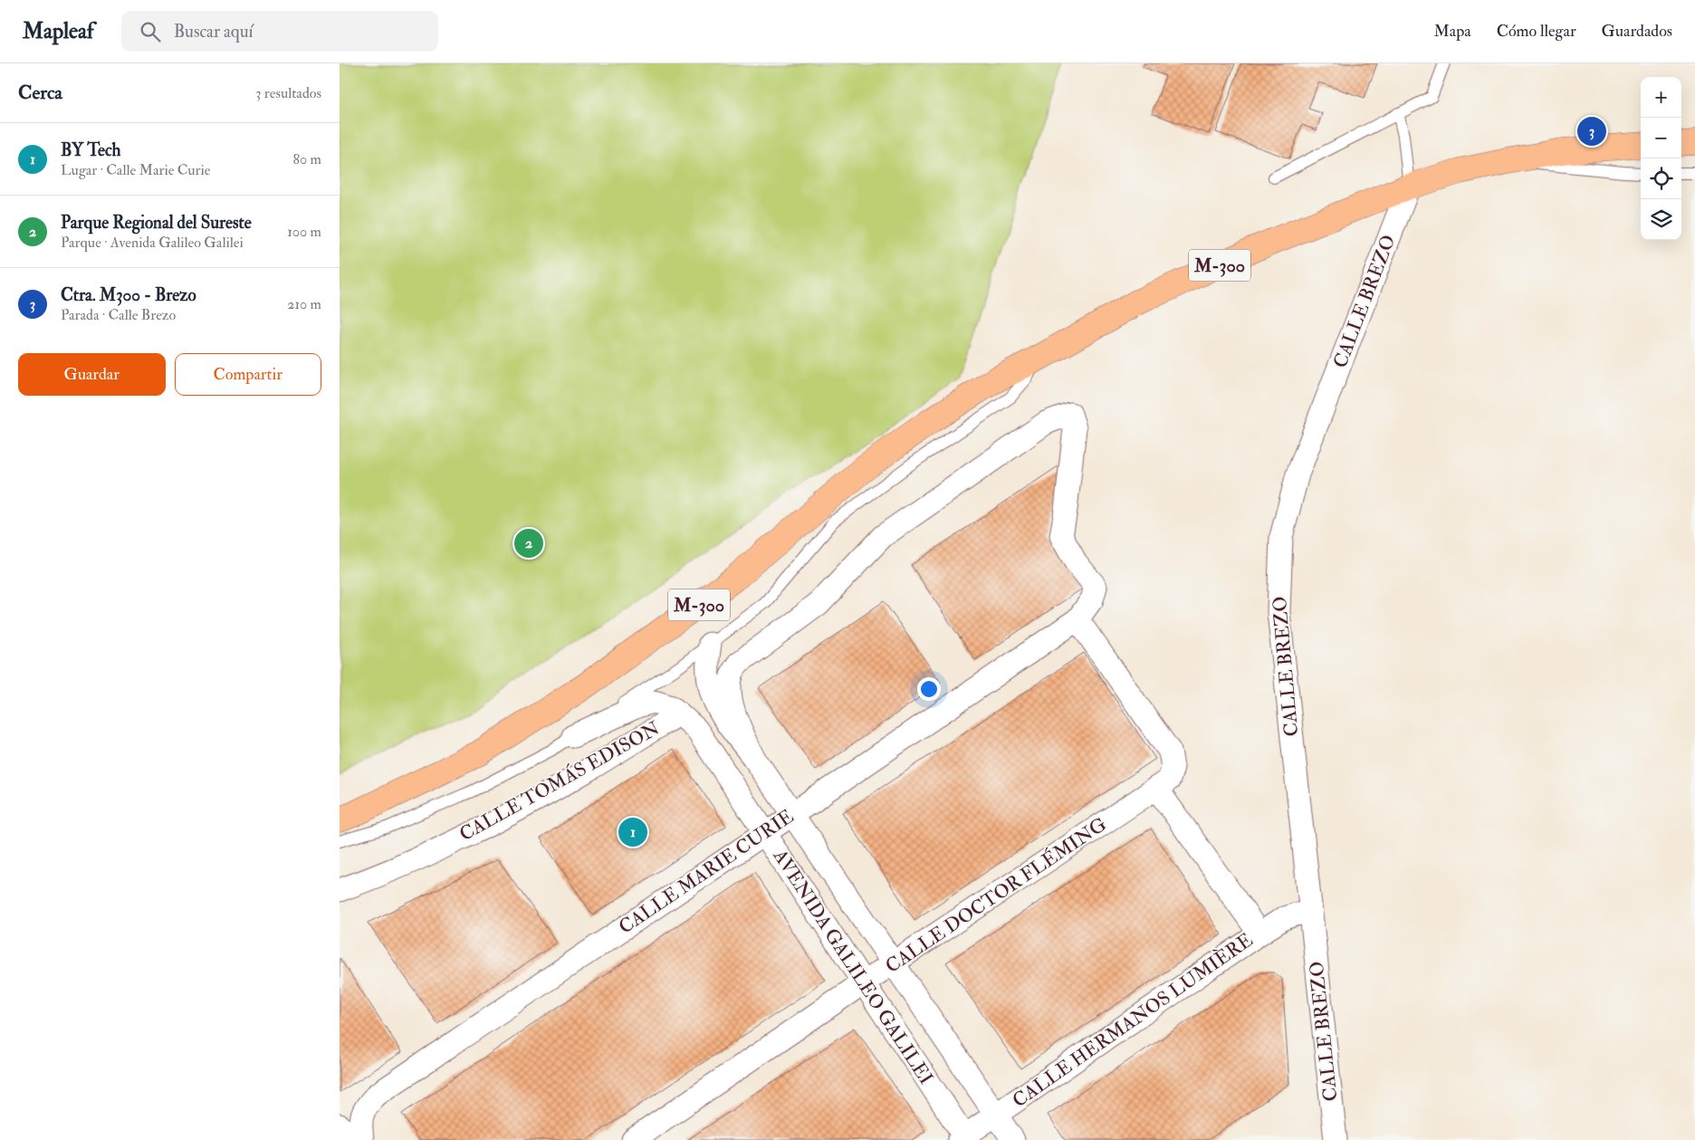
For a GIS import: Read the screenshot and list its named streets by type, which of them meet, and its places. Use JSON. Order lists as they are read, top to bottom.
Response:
{
  "streets": {
    "main road": ["M-300"],
    "street": [
      "CALLE BREZO",
      "CALLE TOMÁS EDISON",
      "CALLE MARIE CURIE",
      "CALLE DOCTOR FLÉMING",
      "AVENIDA GALILEO GALILEI",
      "CALLE HERMANOS LUMIÈRE"
    ]
  },
  "crossings": [
    ["M-300", "CALLE BREZO"],
    ["CALLE BREZO", "CALLE HERMANOS LUMIÈRE"],
    ["CALLE TOMÁS EDISON", "AVENIDA GALILEO GALILEI"],
    ["CALLE MARIE CURIE", "AVENIDA GALILEO GALILEI"],
    ["CALLE DOCTOR FLÉMING", "AVENIDA GALILEO GALILEI"],
    ["AVENIDA GALILEO GALILEI", "CALLE HERMANOS LUMIÈRE"]
  ],
  "page": {
    "header": "Mapleaf",
    "search": "Buscar aquí",
    "nav": ["Mapa", "Cómo llegar", "Guardados"],
    "heading": ["Cerca", "3 resultados"],
    "map_buttons": ["+", "−"],
    "pins": ["3", "2", "1"],
    "list": [
      {
        "mark": "1",
        "name": "BY Tech",
        "note": "Lugar · Calle Marie Curie",
        "value": "80 m"
      },
      {
        "mark": "2",
        "name": "Parque Regional del Sureste",
        "note": "Parque · Avenida Galileo Galilei",
        "value": "100 m"
      },
      {
        "mark": "3",
        "name": "Ctra. M300 - Brezo",
        "note": "Parada · Calle Brezo",
        "value": "210 m"
      }
    ],
    "buttons": ["Guardar", "Compartir"]
  }
}
